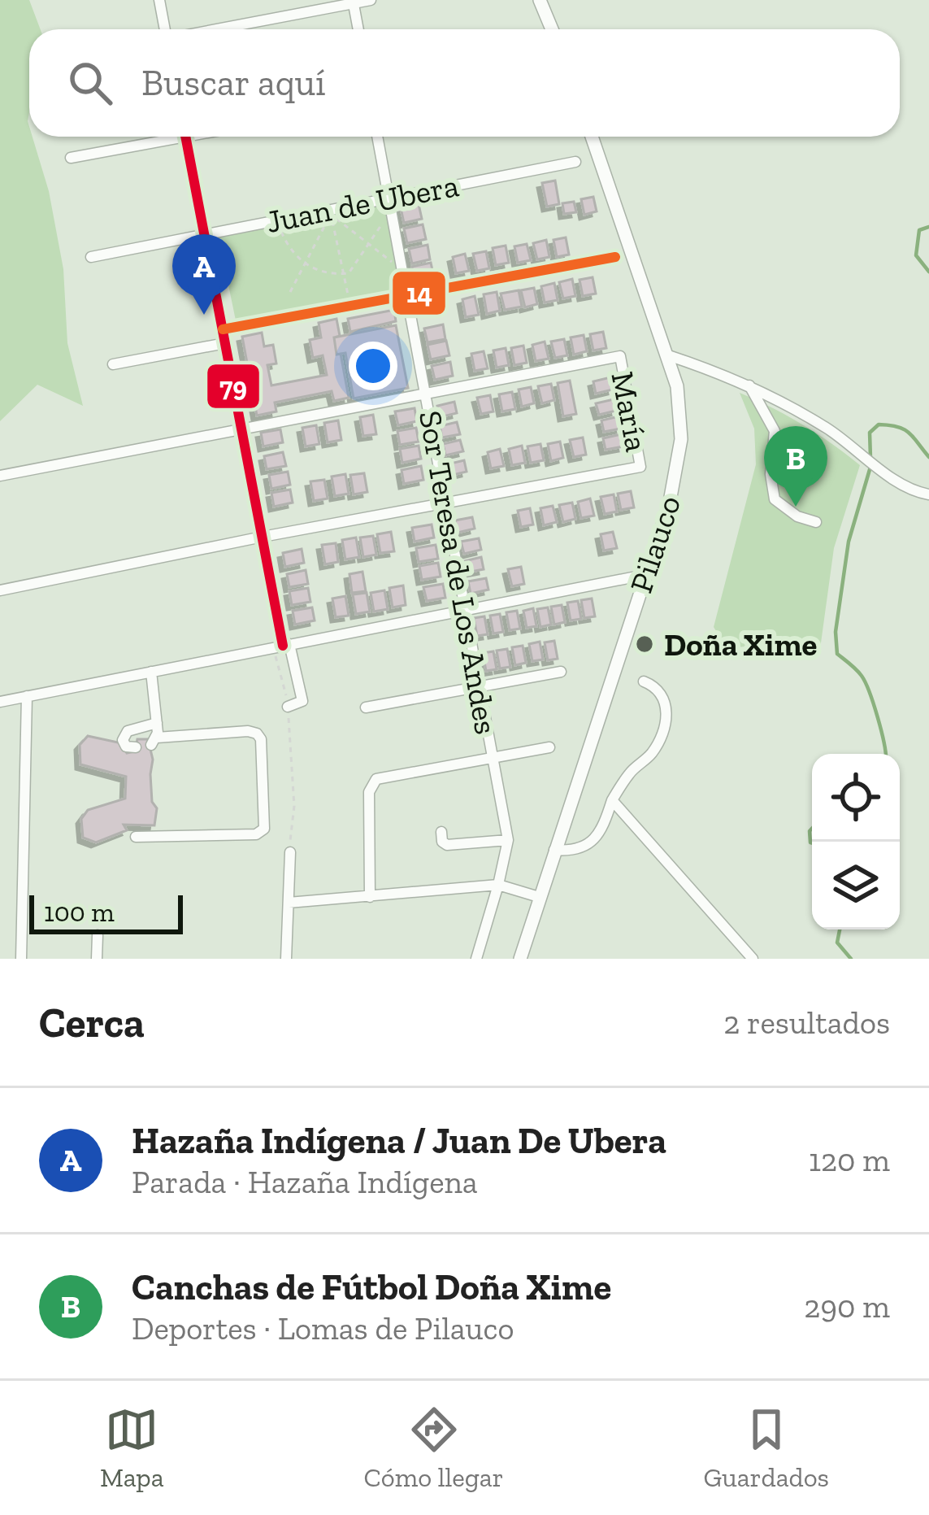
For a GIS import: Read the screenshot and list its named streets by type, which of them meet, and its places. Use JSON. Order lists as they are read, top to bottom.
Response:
{
  "streets": {
    "main road": ["Pilauco"],
    "street": ["Juan de Ubera", "María", "Sor Teresa de Los Andes"]
  },
  "crossings": [
    ["Juan de Ubera", "Sor Teresa de Los Andes"],
    ["María", "Sor Teresa de Los Andes"]
  ],
  "places": ["Doña Xime"],
  "lines": ["transit line 79", "transit line 14"],
  "scale_bar": "100 m",
  "page": {
    "search": "Buscar aquí",
    "pins": ["A", "B"],
    "scale": "100 m",
    "heading": ["Cerca", "2 resultados"],
    "list": [
      {
        "mark": "A",
        "name": "Hazaña Indígena / Juan De Ubera",
        "note": "Parada · Hazaña Indígena",
        "value": "120 m"
      },
      {
        "mark": "B",
        "name": "Canchas de Fútbol Doña Xime",
        "note": "Deportes · Lomas de Pilauco",
        "value": "290 m"
      }
    ],
    "nav": ["Mapa", "Cómo llegar", "Guardados"]
  }
}
